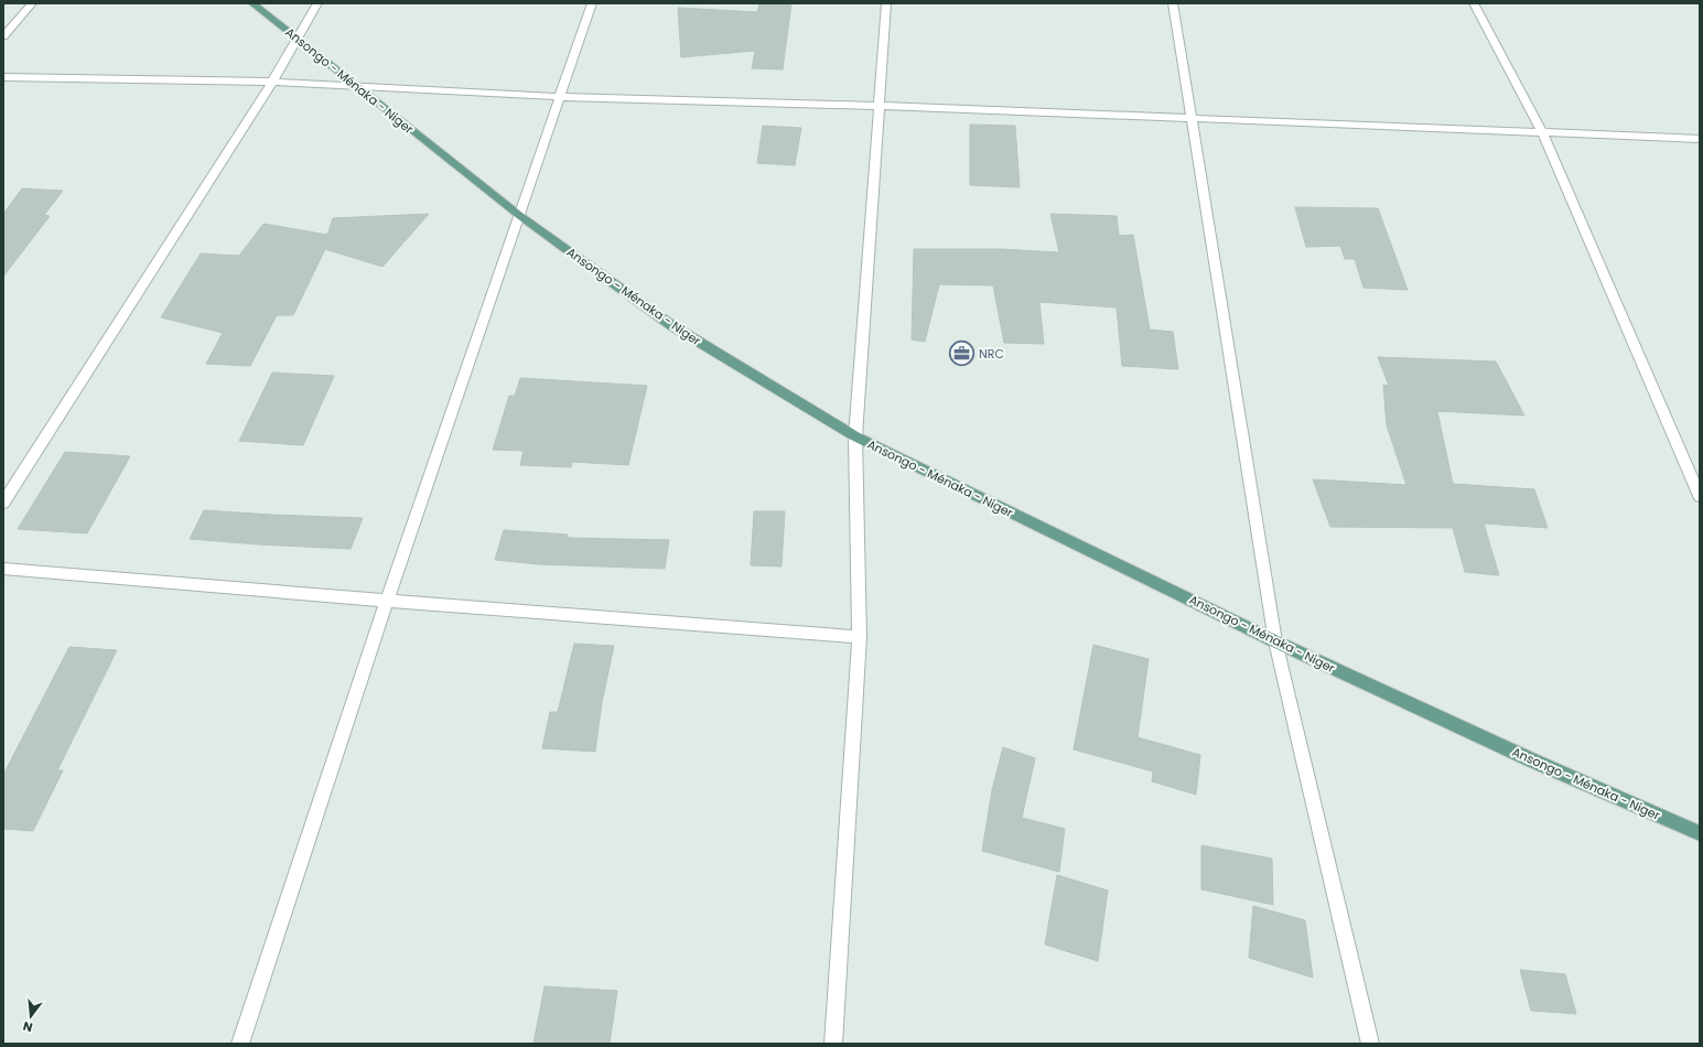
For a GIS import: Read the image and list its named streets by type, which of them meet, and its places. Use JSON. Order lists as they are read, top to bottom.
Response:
{
  "streets": {
    "main road": ["Ansongo - Ménaka - Niger"]
  },
  "places": {
    "office": ["NRC"]
  },
  "north": "bottom"
}
